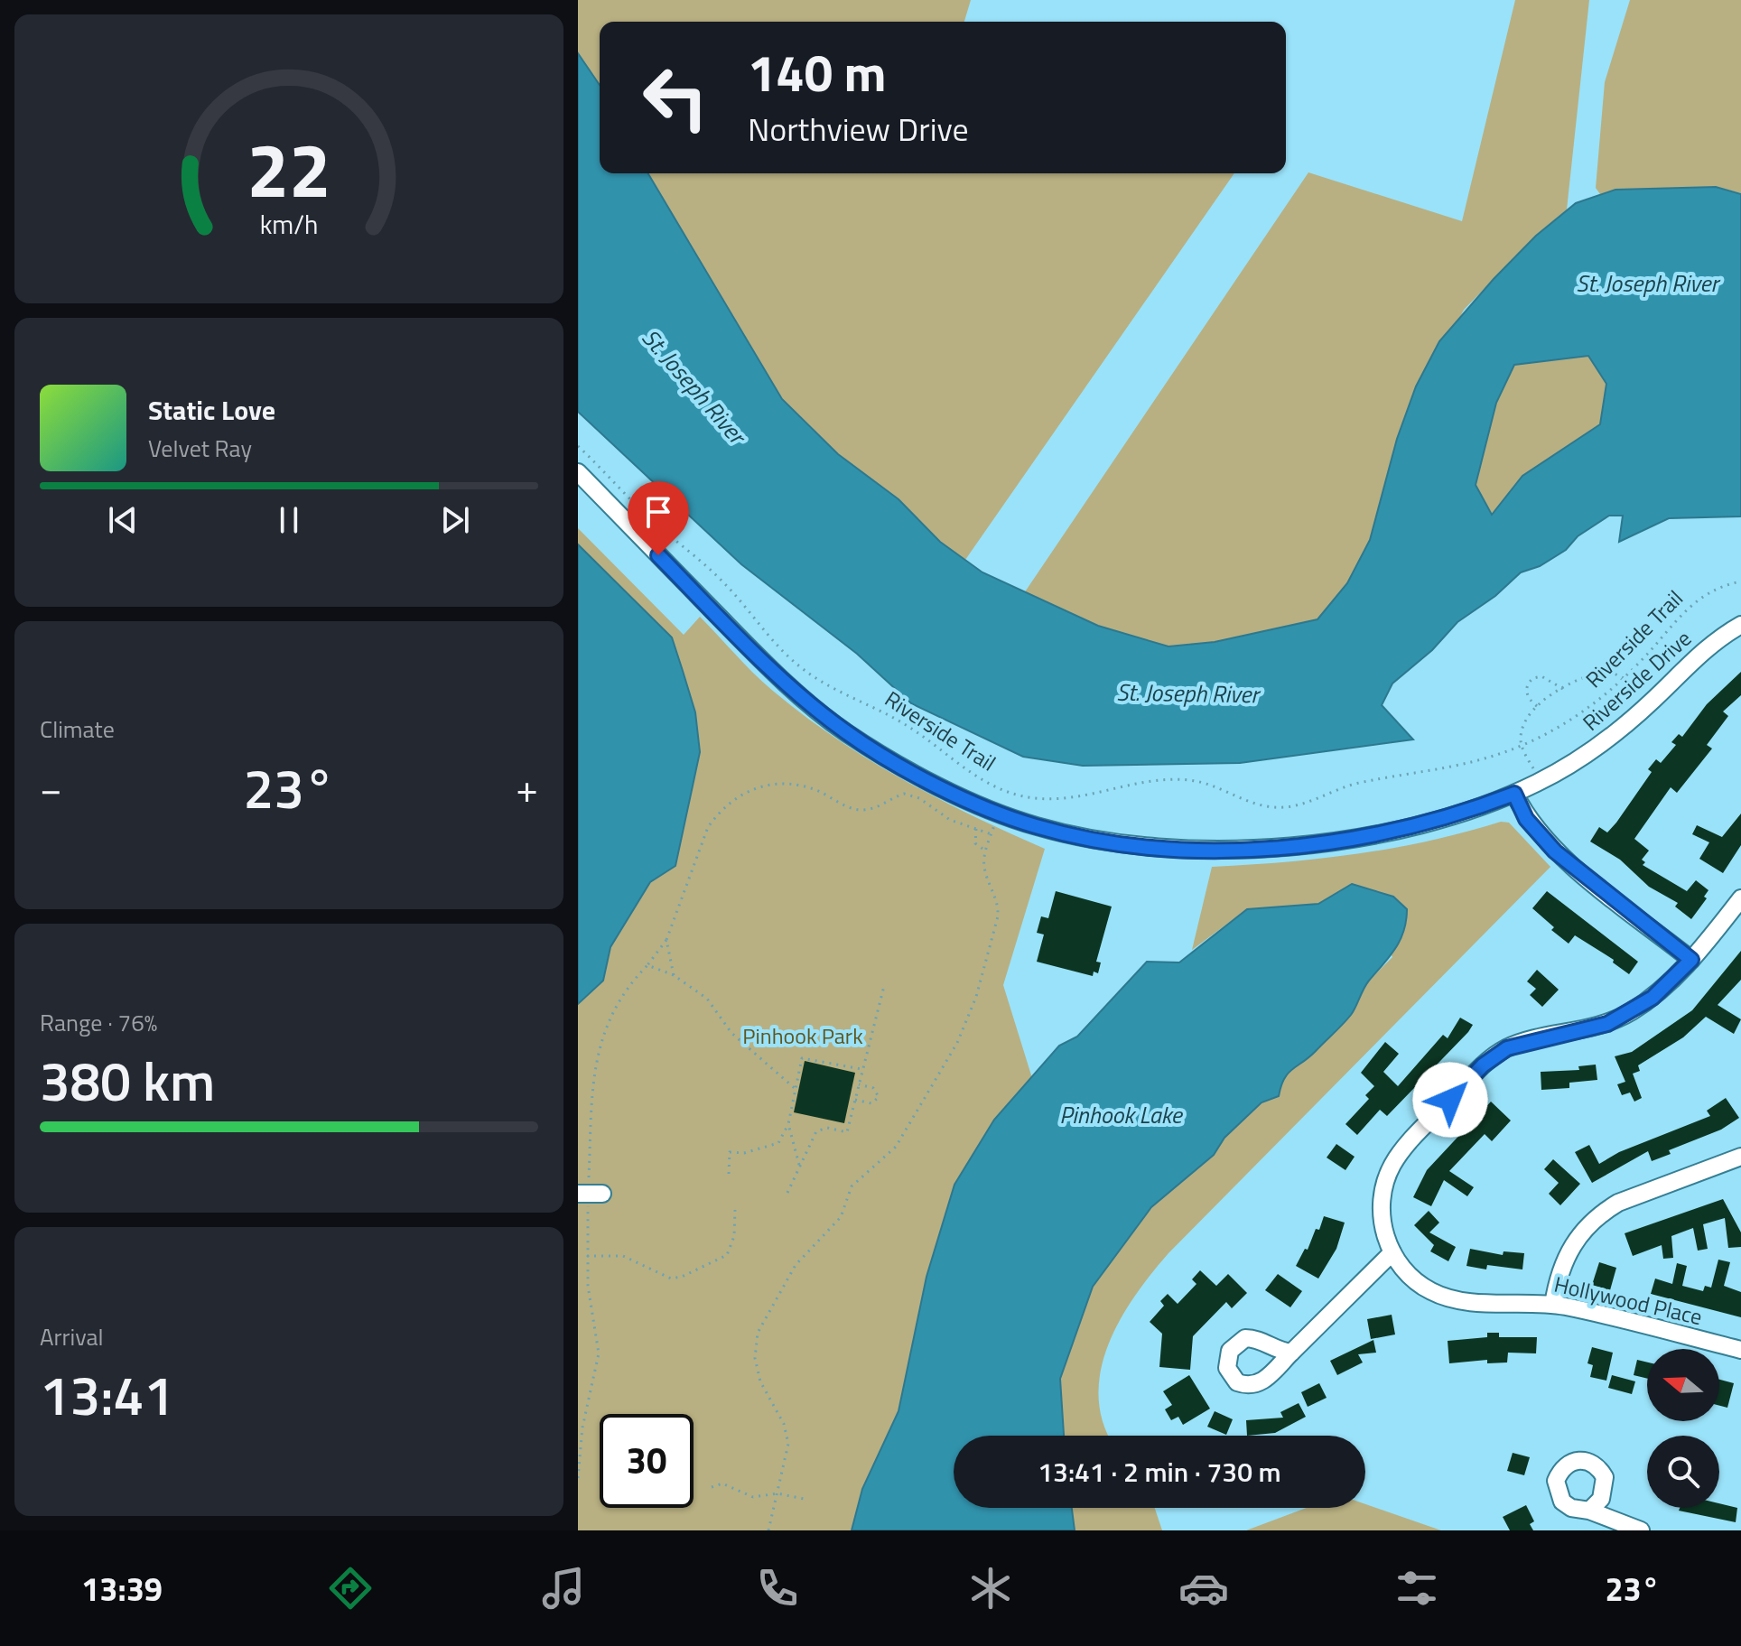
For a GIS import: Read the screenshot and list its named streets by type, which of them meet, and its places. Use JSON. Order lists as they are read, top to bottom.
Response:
{
  "streets": {
    "street": ["Riverside Drive", "Hollywood Place"],
    "path": ["Riverside Trail"]
  },
  "water": ["St. Joseph River", "Pinhook Lake"],
  "parks": ["Pinhook Park"],
  "north": "left",
  "page": {
    "turn": ["140 m", "Northview Drive"],
    "song": ["Static Love", "Velvet Ray"],
    "tile": [
      "Climate",
      ["Range · 76%", "380 km"],
      ["Arrival", "13:41"]
    ],
    "heat": ["−", "23°", "+"],
    "limit": "30",
    "trip": "13:41 · 2 min · 730 m",
    "tabs": ["13:39", "23°"],
    "gauge": ["22", "km/h"]
  }
}
